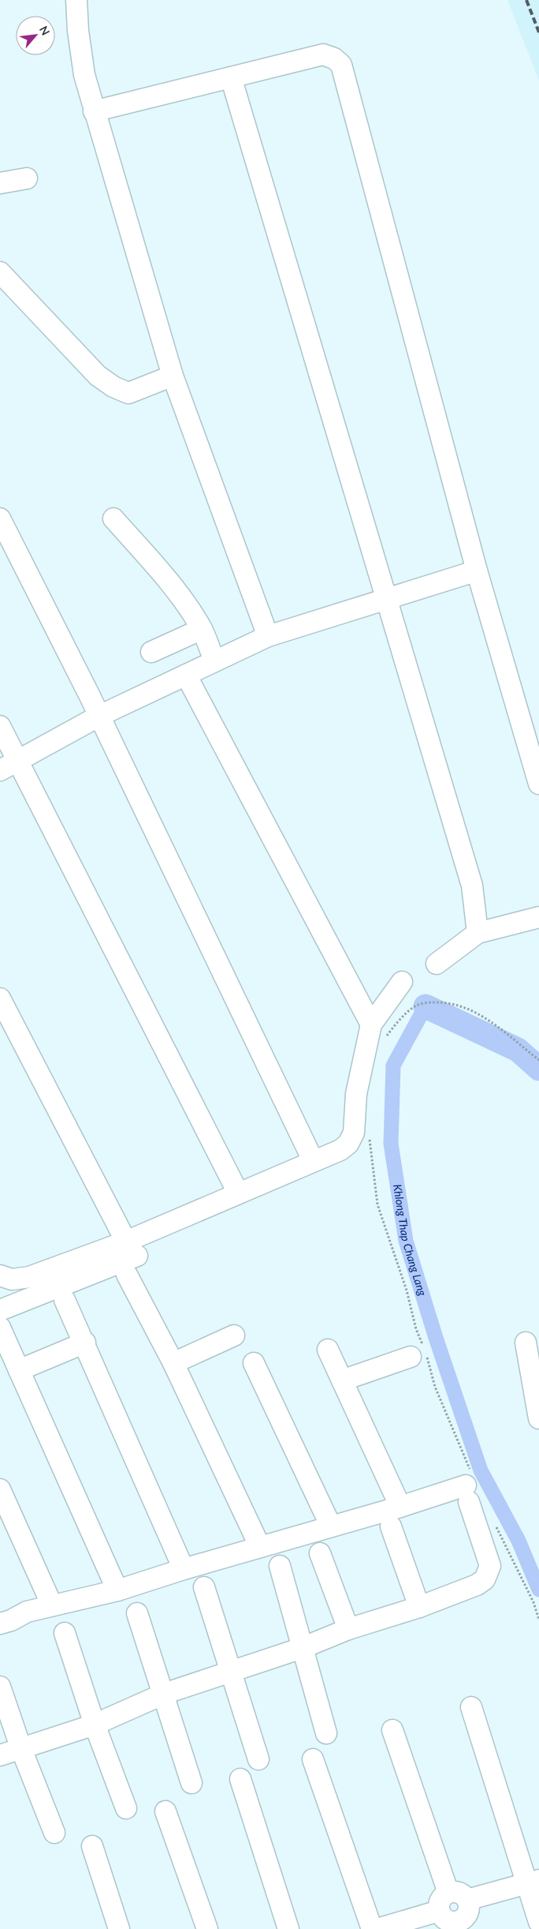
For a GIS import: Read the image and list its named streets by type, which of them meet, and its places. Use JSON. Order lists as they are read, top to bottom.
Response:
{
  "water": ["Khlong Thap Chang Lang"],
  "north": "top right"
}
